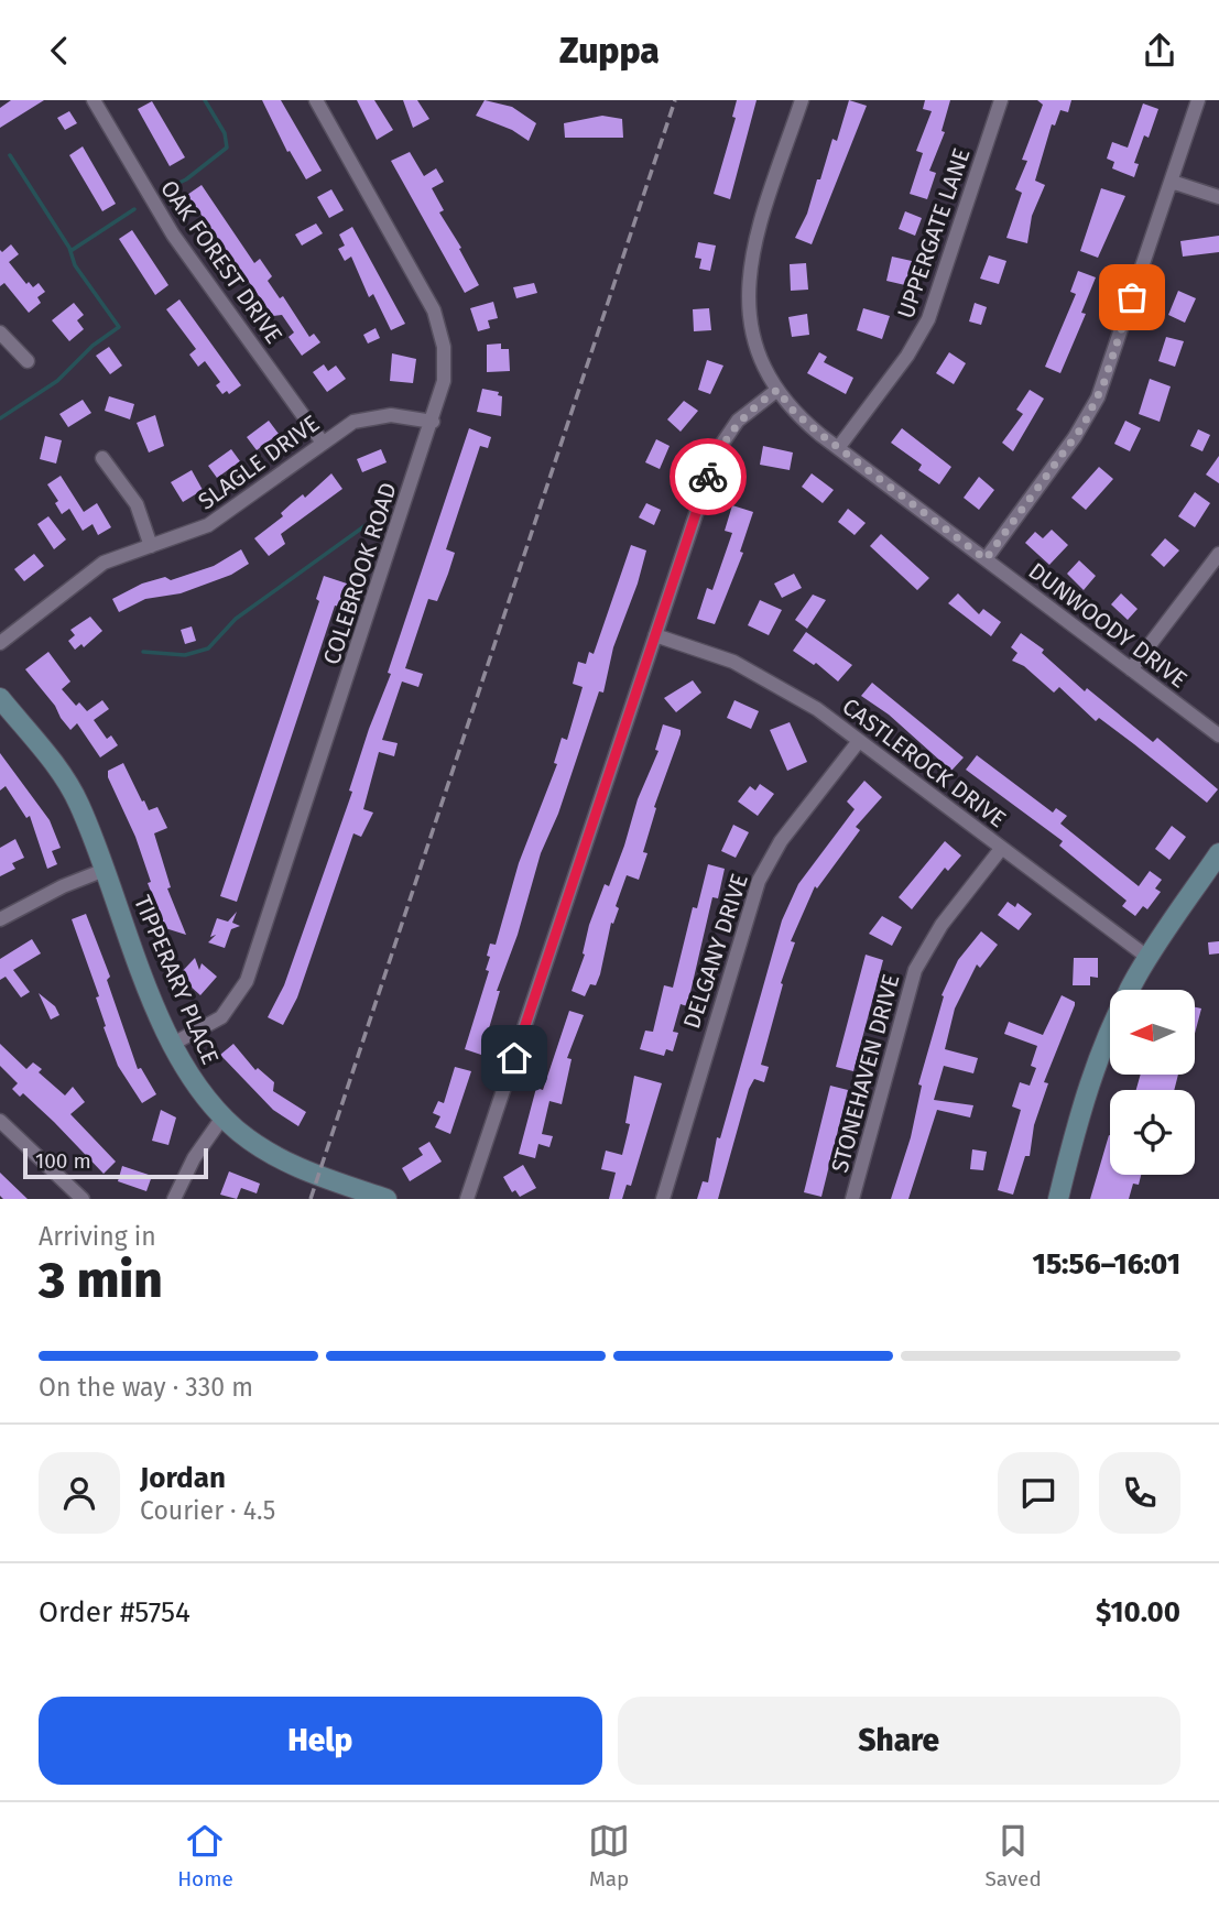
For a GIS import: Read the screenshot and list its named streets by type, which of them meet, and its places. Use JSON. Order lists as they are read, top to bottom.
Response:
{
  "streets": {
    "street": [
      "UPPERGATE LANE",
      "OAK FOREST DRIVE",
      "SLAGLE DRIVE",
      "COLEBROOK ROAD",
      "DUNWOODY DRIVE",
      "CASTLEROCK DRIVE",
      "DELGANY DRIVE",
      "TIPPERARY PLACE",
      "STONEHAVEN DRIVE"
    ]
  },
  "crossings": [
    ["UPPERGATE LANE", "DUNWOODY DRIVE"],
    ["OAK FOREST DRIVE", "SLAGLE DRIVE"],
    ["SLAGLE DRIVE", "COLEBROOK ROAD"],
    ["COLEBROOK ROAD", "TIPPERARY PLACE"],
    ["CASTLEROCK DRIVE", "DELGANY DRIVE"],
    ["CASTLEROCK DRIVE", "STONEHAVEN DRIVE"]
  ],
  "scale_bar": "100 m",
  "north": "left",
  "page": {
    "header": "Zuppa",
    "scale": "100 m",
    "heading": ["3 min", "Arriving in", "15:56–16:01"],
    "panel": [
      "Jordan",
      "Courier · 4.5",
      "Order #5754",
      "$10.00"
    ],
    "bar": "On the way · 330 m",
    "buttons": ["Help", "Share"],
    "tabs": ["Home", "Map", "Saved"]
  }
}
